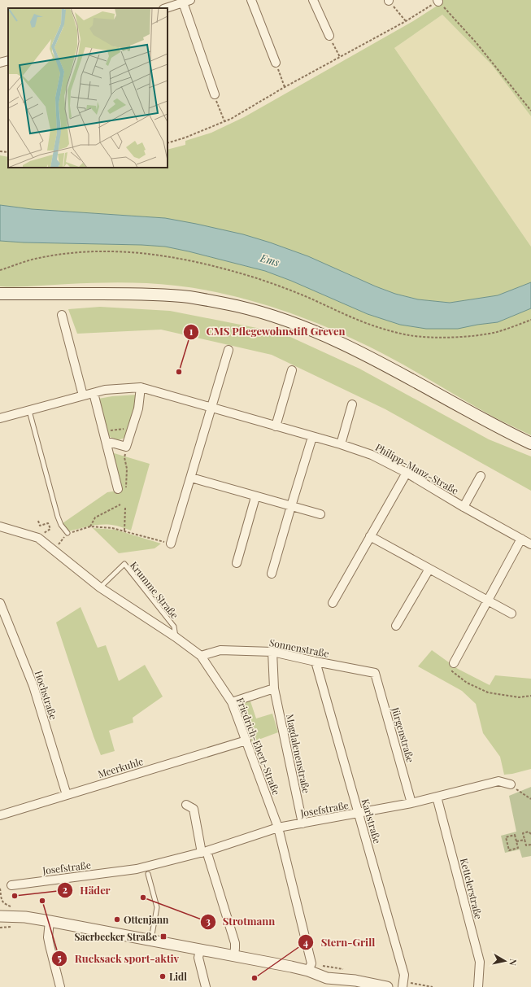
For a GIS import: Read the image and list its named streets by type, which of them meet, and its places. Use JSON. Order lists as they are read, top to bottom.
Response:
{
  "streets": {
    "street": [
      "Philipp-Manz-Straße",
      "Sonnenstraße",
      "Hochstraße",
      "Jürgenstraße",
      "Friedrich-Ebert-Straße",
      "Magdalenenstraße",
      "Meerkuhle",
      "Josefstraße",
      "Karlstraße",
      "Kettelerstraße"
    ],
    "lane": ["Krumme Straße"]
  },
  "crossings": [
    ["Krumme Straße", "Friedrich-Ebert-Straße"],
    ["Sonnenstraße", "Jürgenstraße"],
    ["Sonnenstraße", "Friedrich-Ebert-Straße"],
    ["Sonnenstraße", "Magdalenenstraße"],
    ["Sonnenstraße", "Karlstraße"],
    ["Hochstraße", "Meerkuhle"],
    ["Jürgenstraße", "Josefstraße"],
    ["Friedrich-Ebert-Straße", "Meerkuhle"],
    ["Friedrich-Ebert-Straße", "Josefstraße"],
    ["Magdalenenstraße", "Josefstraße"],
    ["Josefstraße", "Karlstraße"],
    ["Josefstraße", "Kettelerstraße"]
  ],
  "water": ["Ems"],
  "places": {
    "other": [
      "CMS Pflegewohnstift Greven",
      "Häder",
      "Strotmann",
      "Rucksack sport-aktiv",
      "Ottenjann",
      "Lidl",
      "Stern-Grill"
    ],
    "transit": ["Saerbecker Straße"]
  },
  "north": "right"
}
